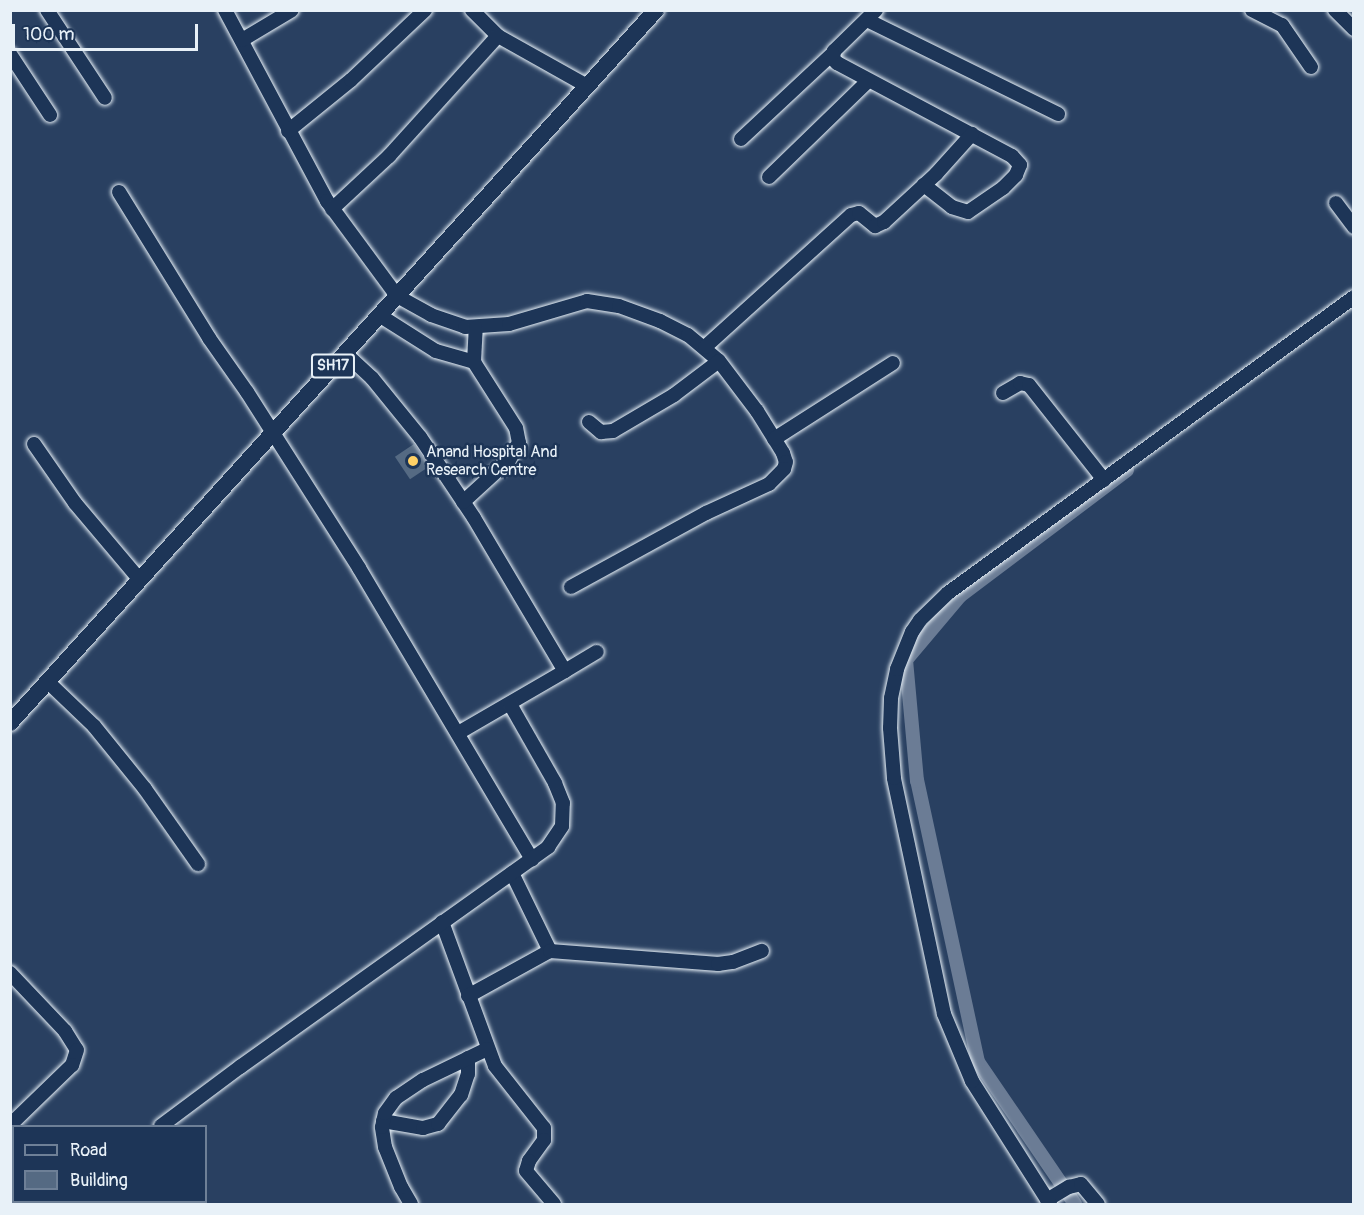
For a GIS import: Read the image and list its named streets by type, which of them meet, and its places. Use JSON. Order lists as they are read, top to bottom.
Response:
{
  "streets": {
    "main road": ["SH17"]
  },
  "places": ["Anand Hospital And Research Centre"],
  "legend": ["Road", "Building"],
  "scale_bar": "100 m"
}
